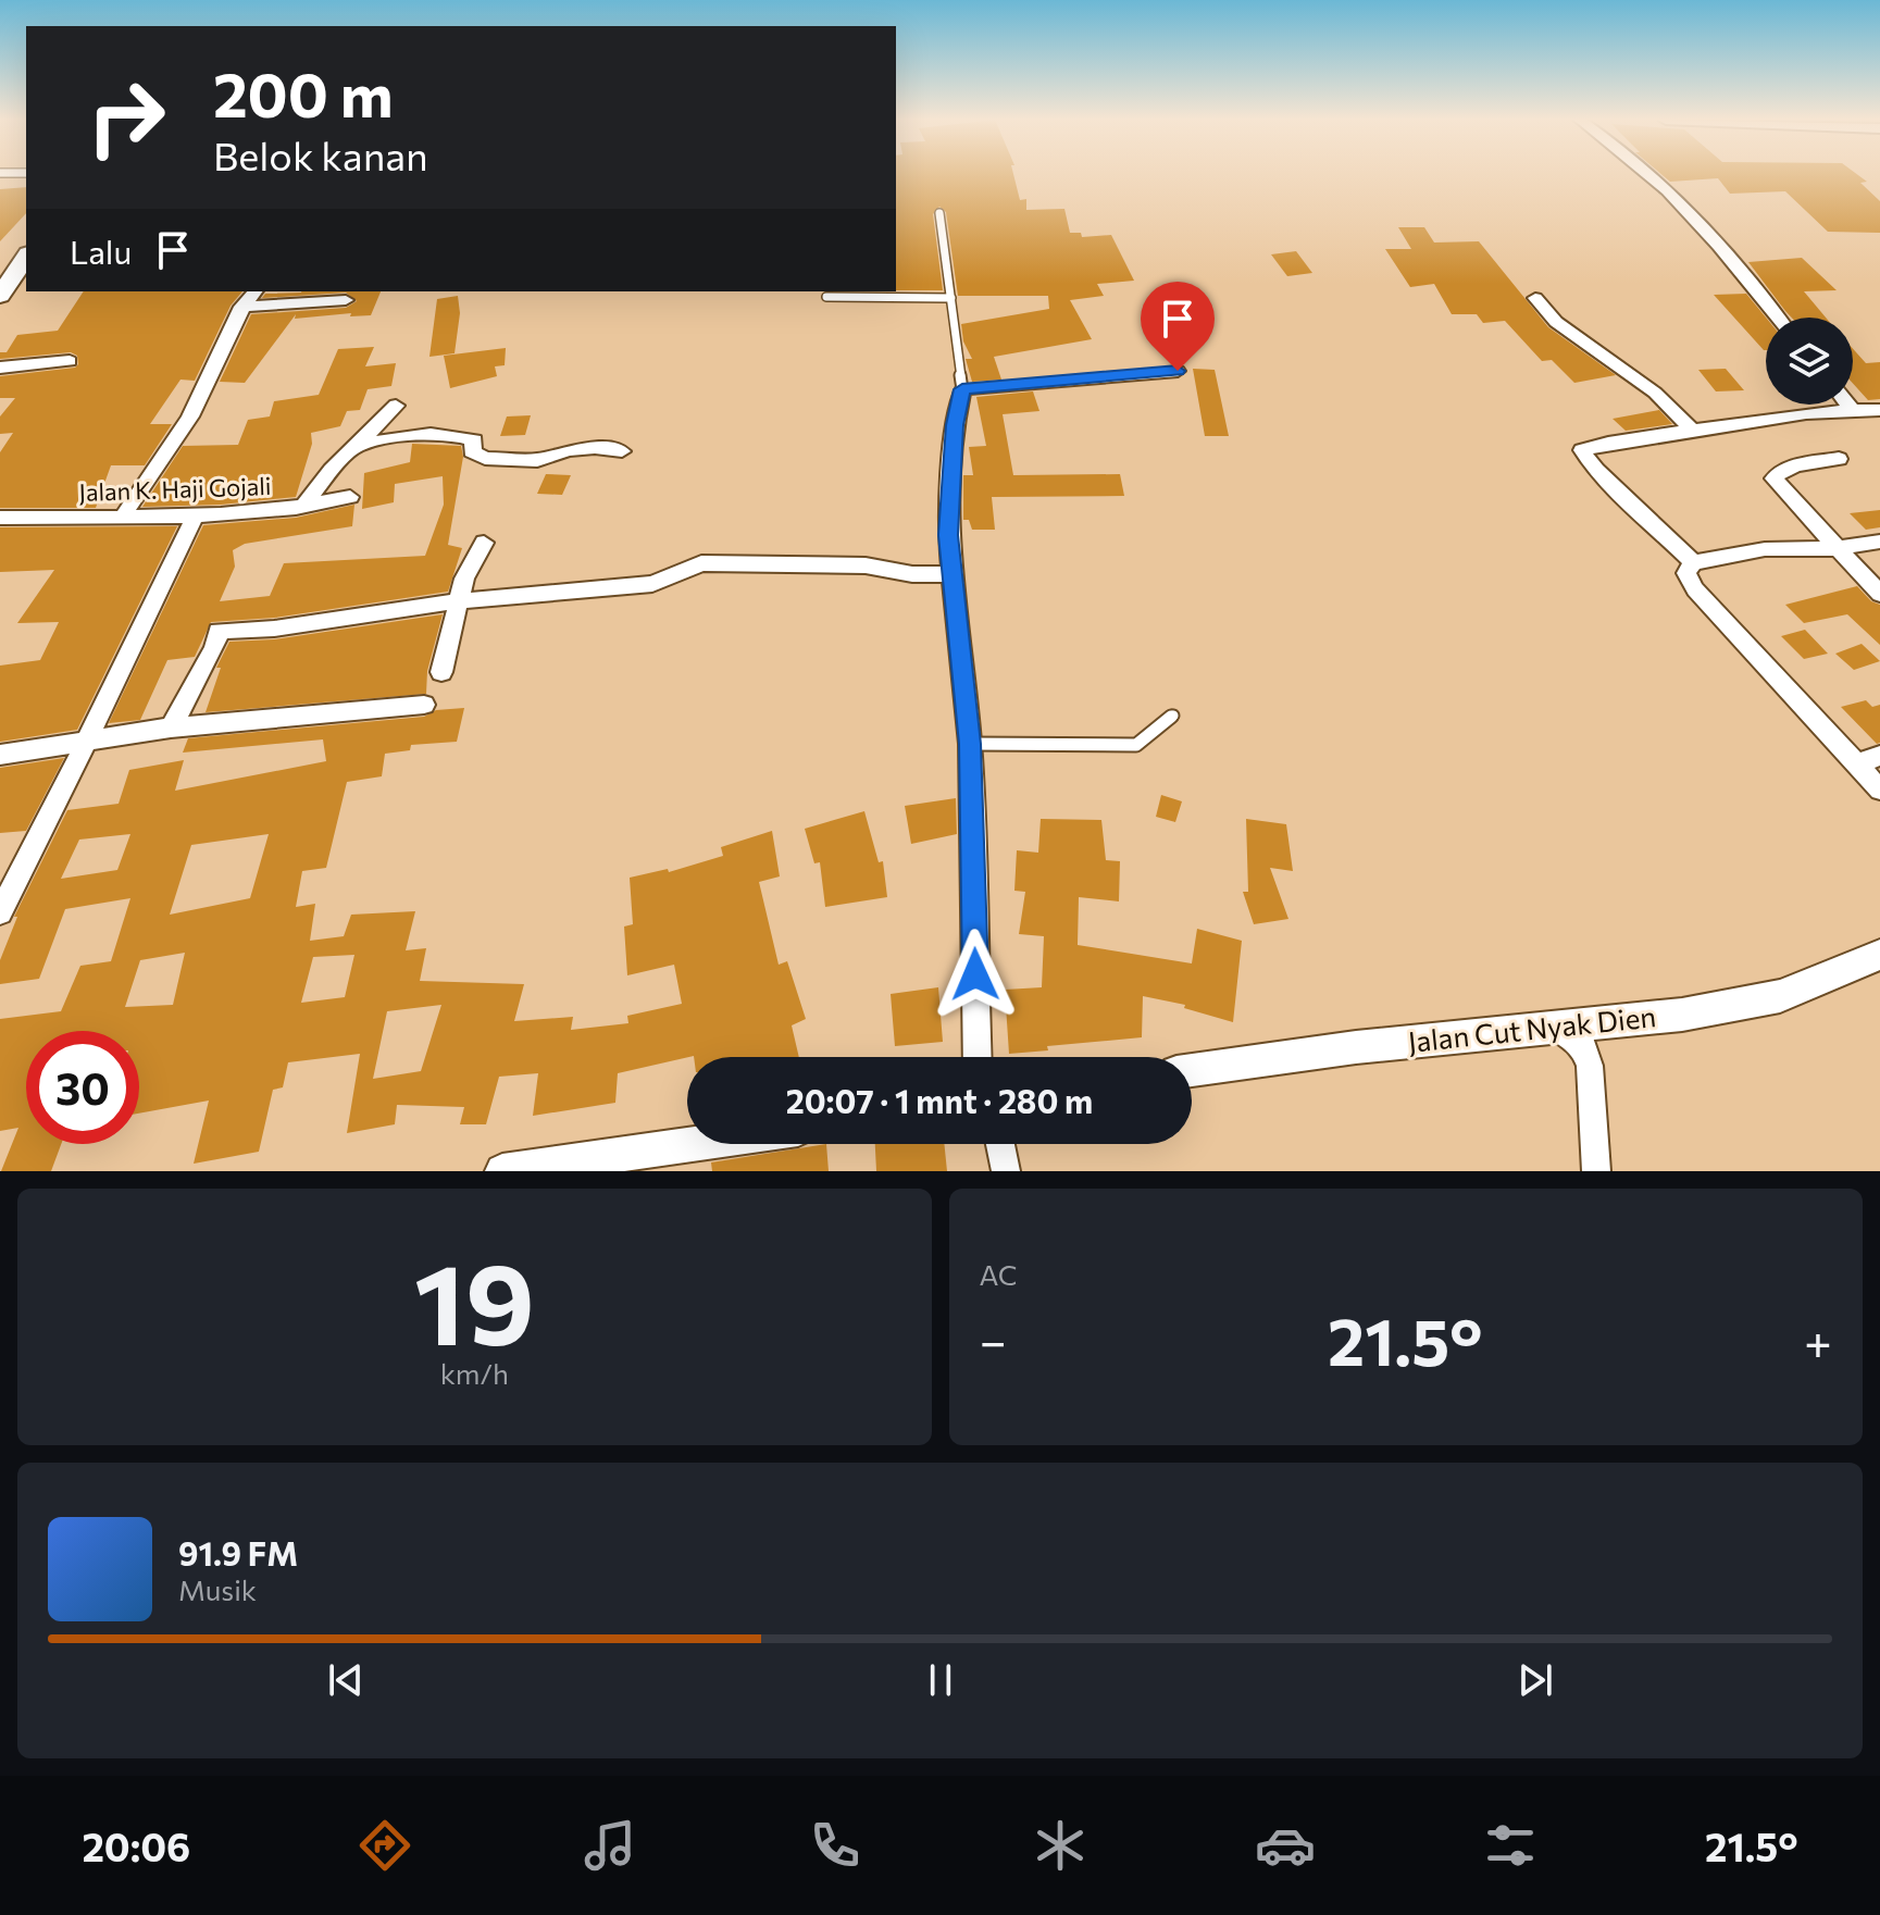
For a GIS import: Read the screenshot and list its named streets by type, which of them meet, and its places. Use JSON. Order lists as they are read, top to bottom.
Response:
{
  "streets": {
    "street": ["Jalan K. Haji Gojali", "Jalan Cut Nyak Dien"]
  },
  "page": {
    "turn": ["200 m", "Belok kanan"],
    "then": "Lalu",
    "limit": "30",
    "trip": "20:07 · 1 mnt · 280 m",
    "tile": [
      ["19", "km/h"],
      "AC"
    ],
    "heat": ["−", "21.5°", "+"],
    "song": ["91.9 FM", "Musik"],
    "tabs": ["20:06", "21.5°"]
  }
}
